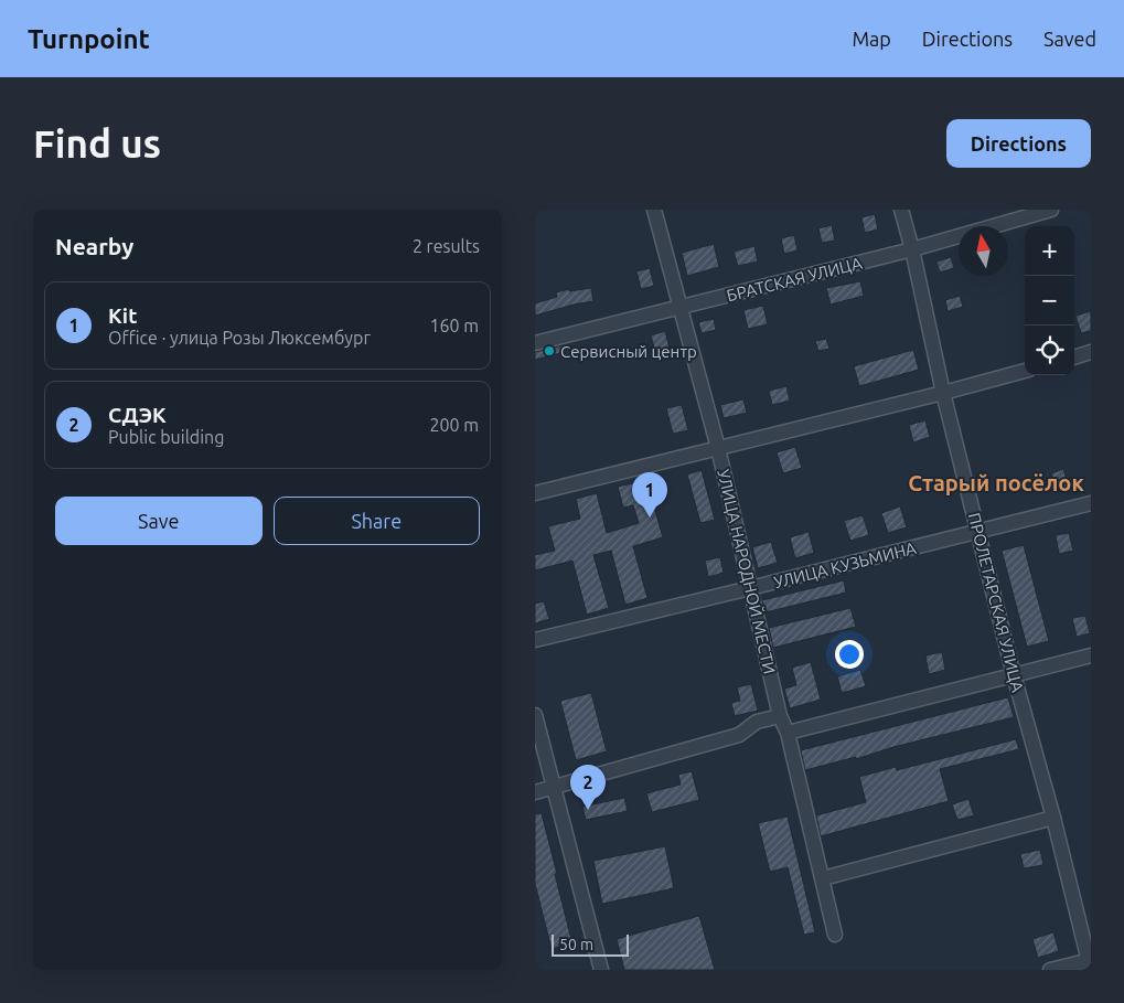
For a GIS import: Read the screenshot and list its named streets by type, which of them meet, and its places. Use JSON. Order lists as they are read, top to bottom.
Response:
{
  "streets": {
    "street": [
      "БРАТСКАЯ УЛИЦА",
      "УЛИЦА КУЗЬМИНА",
      "УЛИЦА НАРОДНОЙ МЕСТИ",
      "ПРОЛЕТАРСКАЯ УЛИЦА"
    ]
  },
  "crossings": [
    ["БРАТСКАЯ УЛИЦА", "УЛИЦА НАРОДНОЙ МЕСТИ"],
    ["БРАТСКАЯ УЛИЦА", "ПРОЛЕТАРСКАЯ УЛИЦА"],
    ["УЛИЦА КУЗЬМИНА", "УЛИЦА НАРОДНОЙ МЕСТИ"],
    ["УЛИЦА КУЗЬМИНА", "ПРОЛЕТАРСКАЯ УЛИЦА"]
  ],
  "districts": ["Старый посёлок"],
  "places": ["Сервисный центр"],
  "scale_bar": "50 m",
  "north": "top",
  "page": {
    "header": "Turnpoint",
    "nav": ["Map", "Directions", "Saved"],
    "buttons": [
      "Directions",
      ["Save", "Share"]
    ],
    "title": "Find us",
    "heading": ["Nearby", "2 results"],
    "map_buttons": ["+", "−"],
    "list": [
      {
        "mark": "1",
        "name": "Kit",
        "note": "Office · улица Розы Люксембург",
        "value": "160 m"
      },
      {
        "mark": "2",
        "name": "СДЭК",
        "note": "Public building",
        "value": "200 m"
      }
    ],
    "pins": ["1", "2"],
    "scale": "50 m"
  }
}
